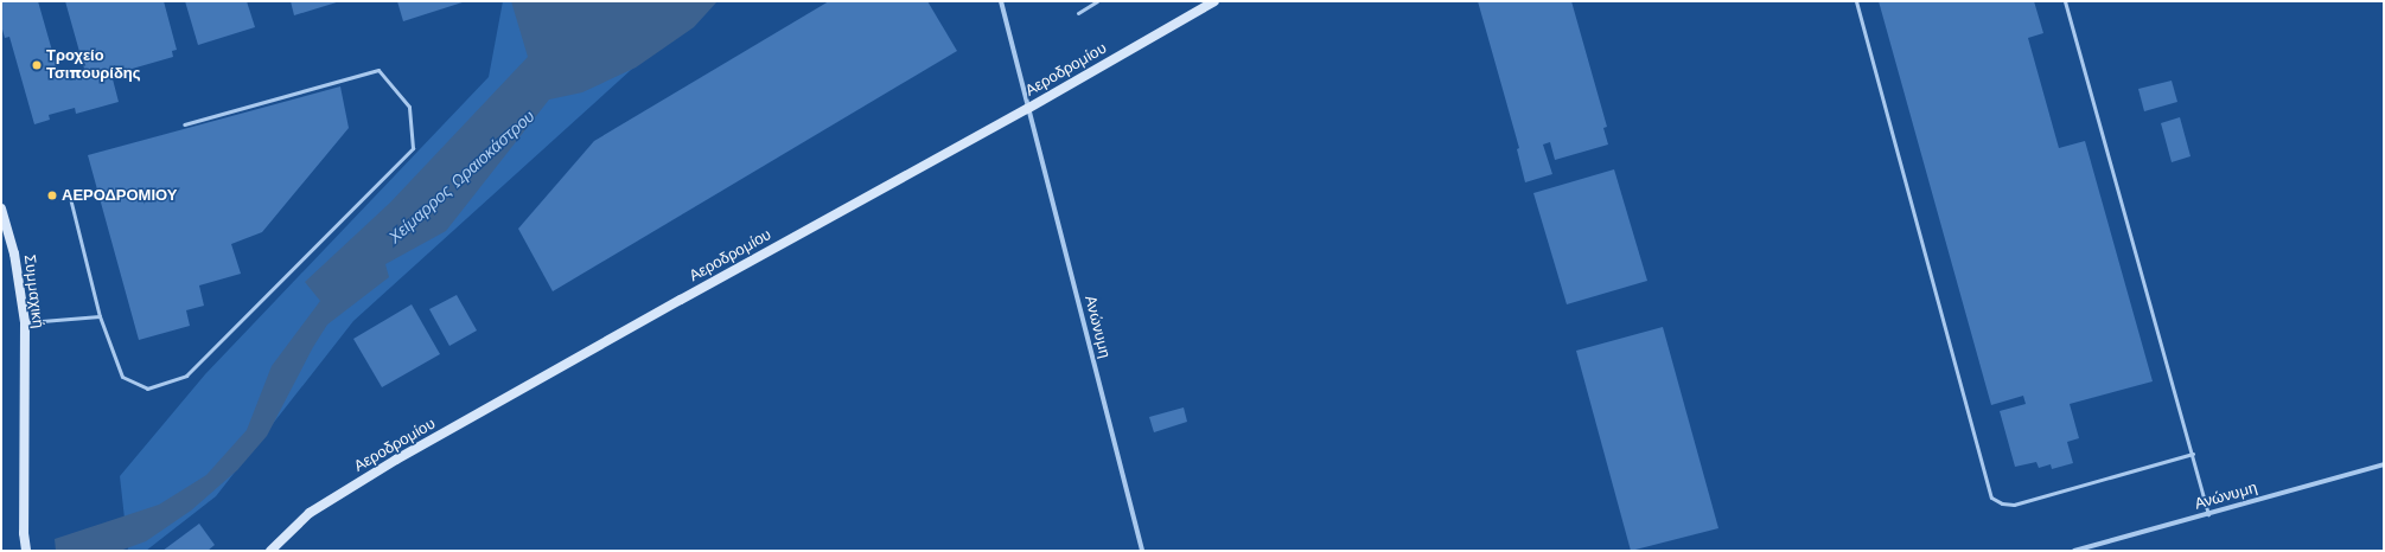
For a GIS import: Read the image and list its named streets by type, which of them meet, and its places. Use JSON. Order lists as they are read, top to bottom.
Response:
{
  "streets": {
    "street": ["Αεροδρομίου", "Συμμαχική", "Ανώνυμη"]
  },
  "crossings": [
    ["Αεροδρομίου", "Ανώνυμη"]
  ],
  "water": ["Χείμαρρος Ωραιοκάστρου"],
  "places": ["Τροχείο Τσιπουρίδης", "ΑΕΡΟΔΡΟΜΙΟΥ"]
}
